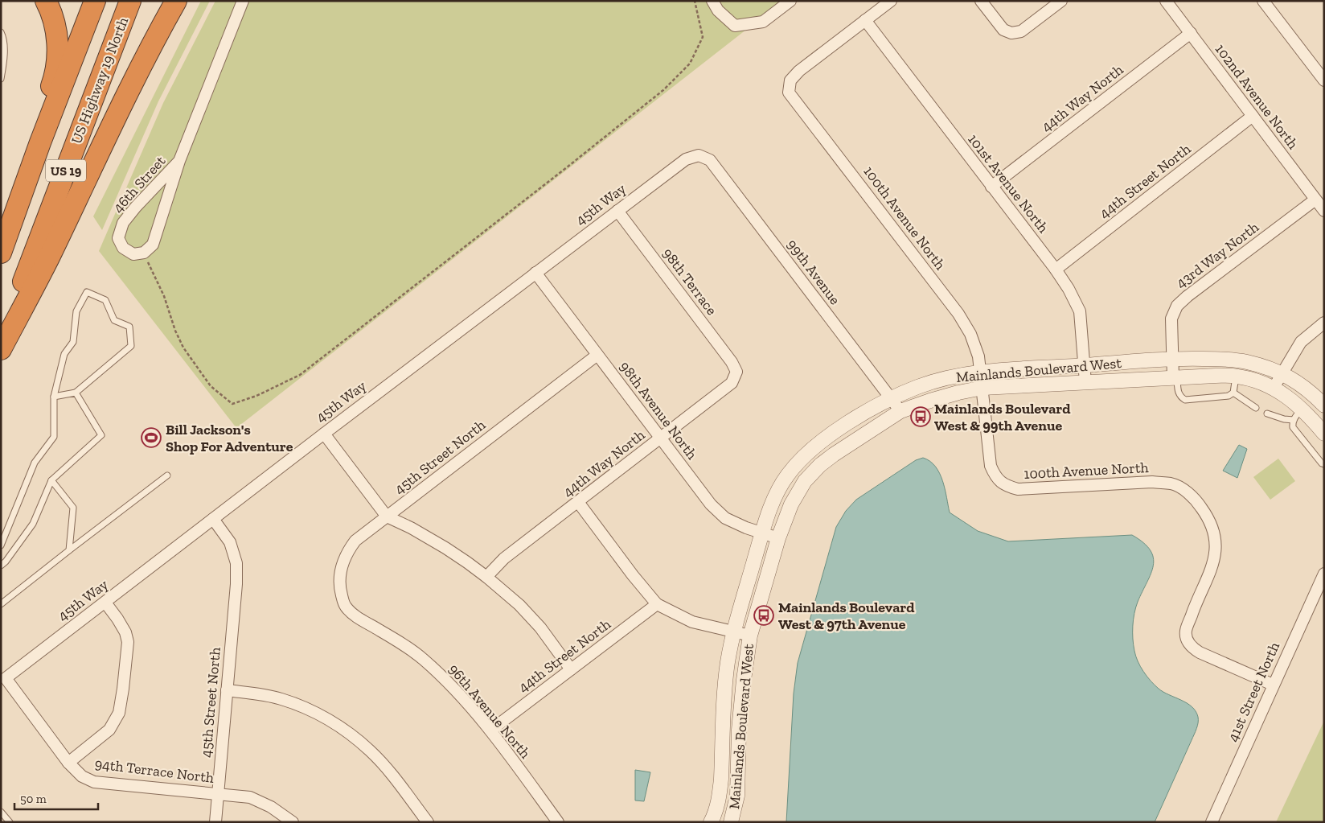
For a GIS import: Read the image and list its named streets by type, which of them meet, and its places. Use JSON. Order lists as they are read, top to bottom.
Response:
{
  "streets": {
    "highway": ["US Highway 19 North", "US 19"],
    "street": [
      "102nd Avenue North",
      "44th Way North",
      "44th Street North",
      "101st Avenue North",
      "46th Street",
      "45th Way",
      "100th Avenue North",
      "43rd Way North",
      "99th Avenue",
      "98th Terrace",
      "Mainlands Boulevard West",
      "98th Avenue North",
      "45th Street North",
      "41st Street North",
      "96th Avenue North",
      "94th Terrace North"
    ]
  },
  "crossings": [
    ["102nd Avenue North", "44th Way North"],
    ["102nd Avenue North", "44th Street North"],
    ["102nd Avenue North", "43rd Way North"],
    ["44th Way North", "101st Avenue North"],
    ["44th Way North", "98th Terrace"],
    ["44th Way North", "98th Avenue North"],
    ["44th Street North", "101st Avenue North"],
    ["44th Street North", "96th Avenue North"],
    ["101st Avenue North", "100th Avenue North"],
    ["101st Avenue North", "Mainlands Boulevard West"],
    ["45th Way", "99th Avenue"],
    ["45th Way", "98th Terrace"],
    ["45th Way", "98th Avenue North"],
    ["45th Way", "45th Street North"],
    ["45th Way", "94th Terrace North"],
    ["100th Avenue North", "Mainlands Boulevard West"],
    ["100th Avenue North", "41st Street North"],
    ["43rd Way North", "Mainlands Boulevard West"],
    ["99th Avenue", "Mainlands Boulevard West"],
    ["Mainlands Boulevard West", "98th Avenue North"],
    ["98th Avenue North", "45th Street North"],
    ["45th Street North", "96th Avenue North"],
    ["45th Street North", "94th Terrace North"]
  ],
  "places": {
    "bus stop": ["Mainlands Boulevard West & 99th Avenue", "Mainlands Boulevard West & 97th Avenue"],
    "sports": ["Bill Jackson's Shop For Adventure"]
  },
  "scale_bar": "50 m"
}
